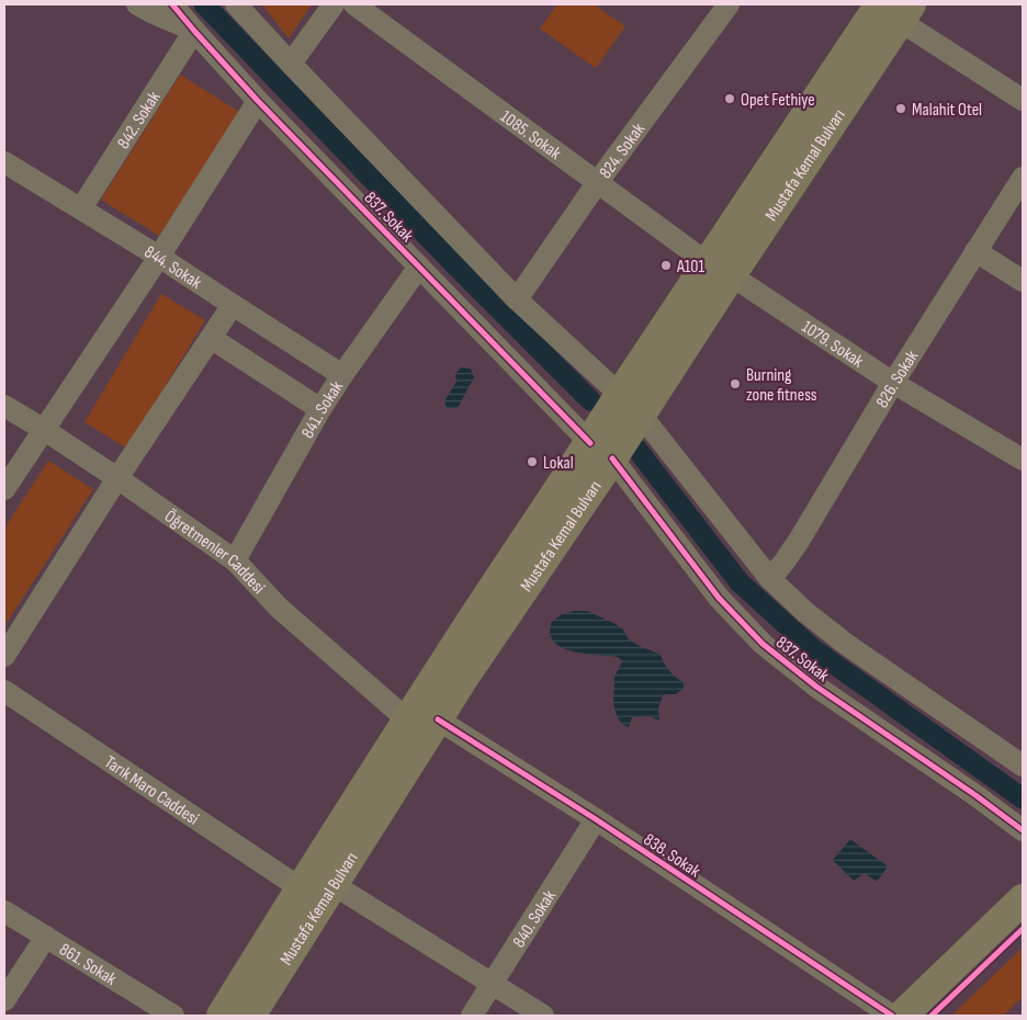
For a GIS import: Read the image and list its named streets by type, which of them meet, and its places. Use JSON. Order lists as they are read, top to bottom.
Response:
{
  "streets": {
    "main road": ["Mustafa Kemal Bulvarı"],
    "street": [
      "842. Sokak",
      "1085. Sokak",
      "824. Sokak",
      "837. Sokak",
      "844. Sokak",
      "1079. Sokak",
      "826. Sokak",
      "841. Sokak",
      "Öğretmenler Caddesi",
      "Tarık Maro Caddesi",
      "838. Sokak",
      "840. Sokak",
      "861. Sokak"
    ]
  },
  "crossings": [
    ["842. Sokak", "837. Sokak"],
    ["842. Sokak", "844. Sokak"],
    ["1085. Sokak", "824. Sokak"],
    ["1085. Sokak", "Mustafa Kemal Bulvarı"],
    ["1085. Sokak", "1079. Sokak"],
    ["824. Sokak", "837. Sokak"],
    ["Mustafa Kemal Bulvarı", "837. Sokak"],
    ["Mustafa Kemal Bulvarı", "1079. Sokak"],
    ["Mustafa Kemal Bulvarı", "Öğretmenler Caddesi"],
    ["Mustafa Kemal Bulvarı", "Tarık Maro Caddesi"],
    ["Mustafa Kemal Bulvarı", "838. Sokak"],
    ["837. Sokak", "826. Sokak"],
    ["837. Sokak", "841. Sokak"],
    ["844. Sokak", "841. Sokak"],
    ["1079. Sokak", "826. Sokak"],
    ["841. Sokak", "Öğretmenler Caddesi"],
    ["Öğretmenler Caddesi", "838. Sokak"],
    ["838. Sokak", "840. Sokak"]
  ],
  "places": [
    "Opet Fethiye",
    "Malahit Otel",
    "A101",
    "Burning zone fitness",
    "Lokal"
  ]
}
